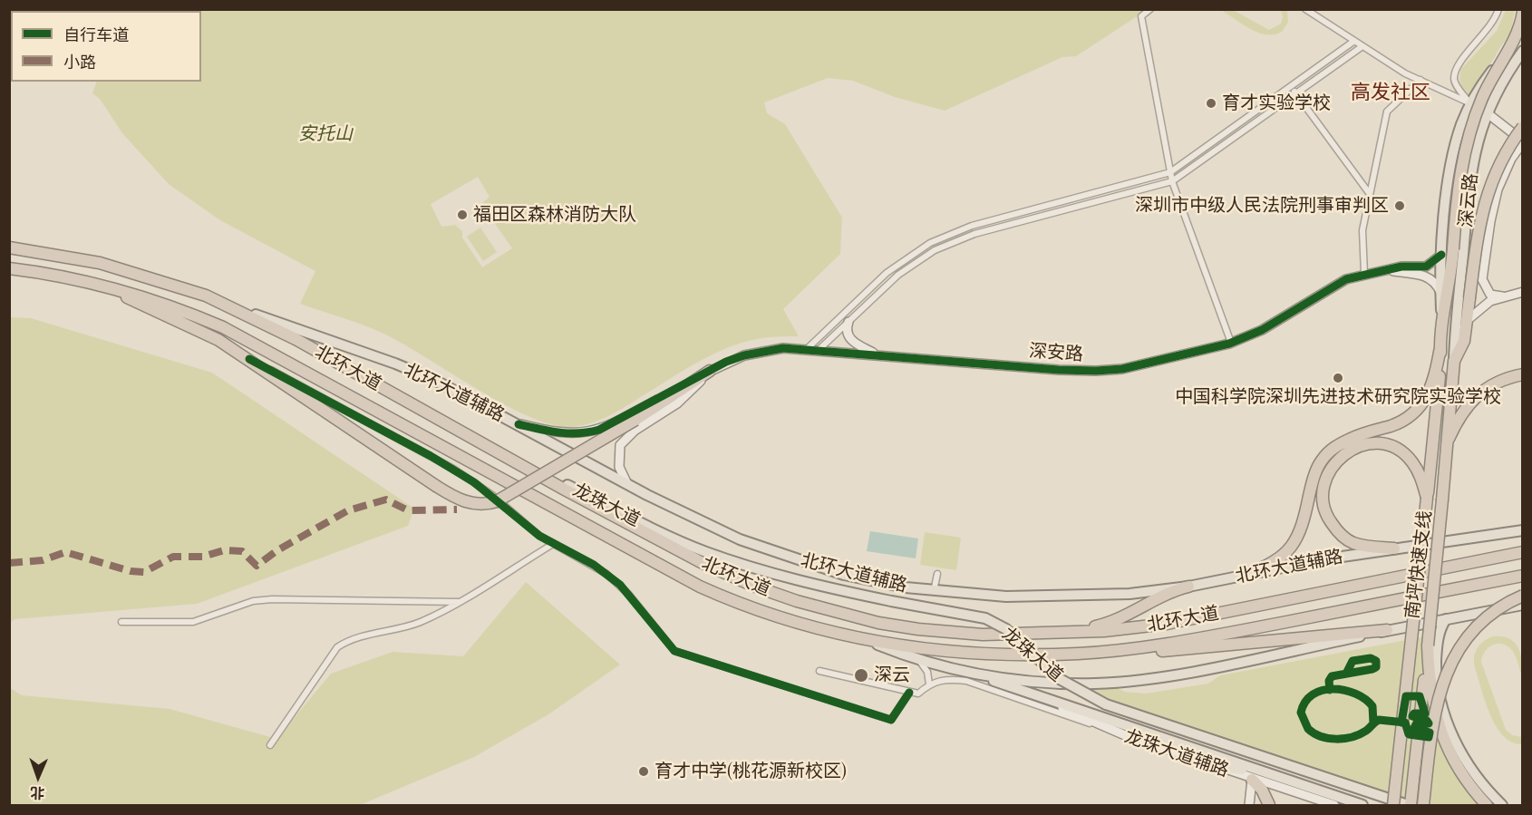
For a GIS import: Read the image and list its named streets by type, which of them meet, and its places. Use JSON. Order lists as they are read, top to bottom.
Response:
{
  "streets": {
    "highway": ["北环大道", "南坪快速支线"],
    "main road": ["深云路", "北环大道辅路", "龙珠大道"],
    "street": ["深安路", "龙珠大道辅路"]
  },
  "crossings": [
    ["深云路", "南坪快速支线"],
    ["深安路", "北环大道辅路"],
    ["北环大道", "北环大道辅路"],
    ["北环大道", "龙珠大道"],
    ["龙珠大道", "南坪快速支线"],
    ["龙珠大道", "龙珠大道辅路"]
  ],
  "districts": ["高发社区"],
  "parks": ["安托山"],
  "places": [
    "育才实验学校",
    "深圳市中级人民法院刑事审判区",
    "福田区森林消防大队",
    "中国科学院深圳先进技术研究院实验学校",
    "深云",
    "育才中学(桃花源新校区)"
  ],
  "legend": ["自行车道", "小路"],
  "north": "bottom"
}
